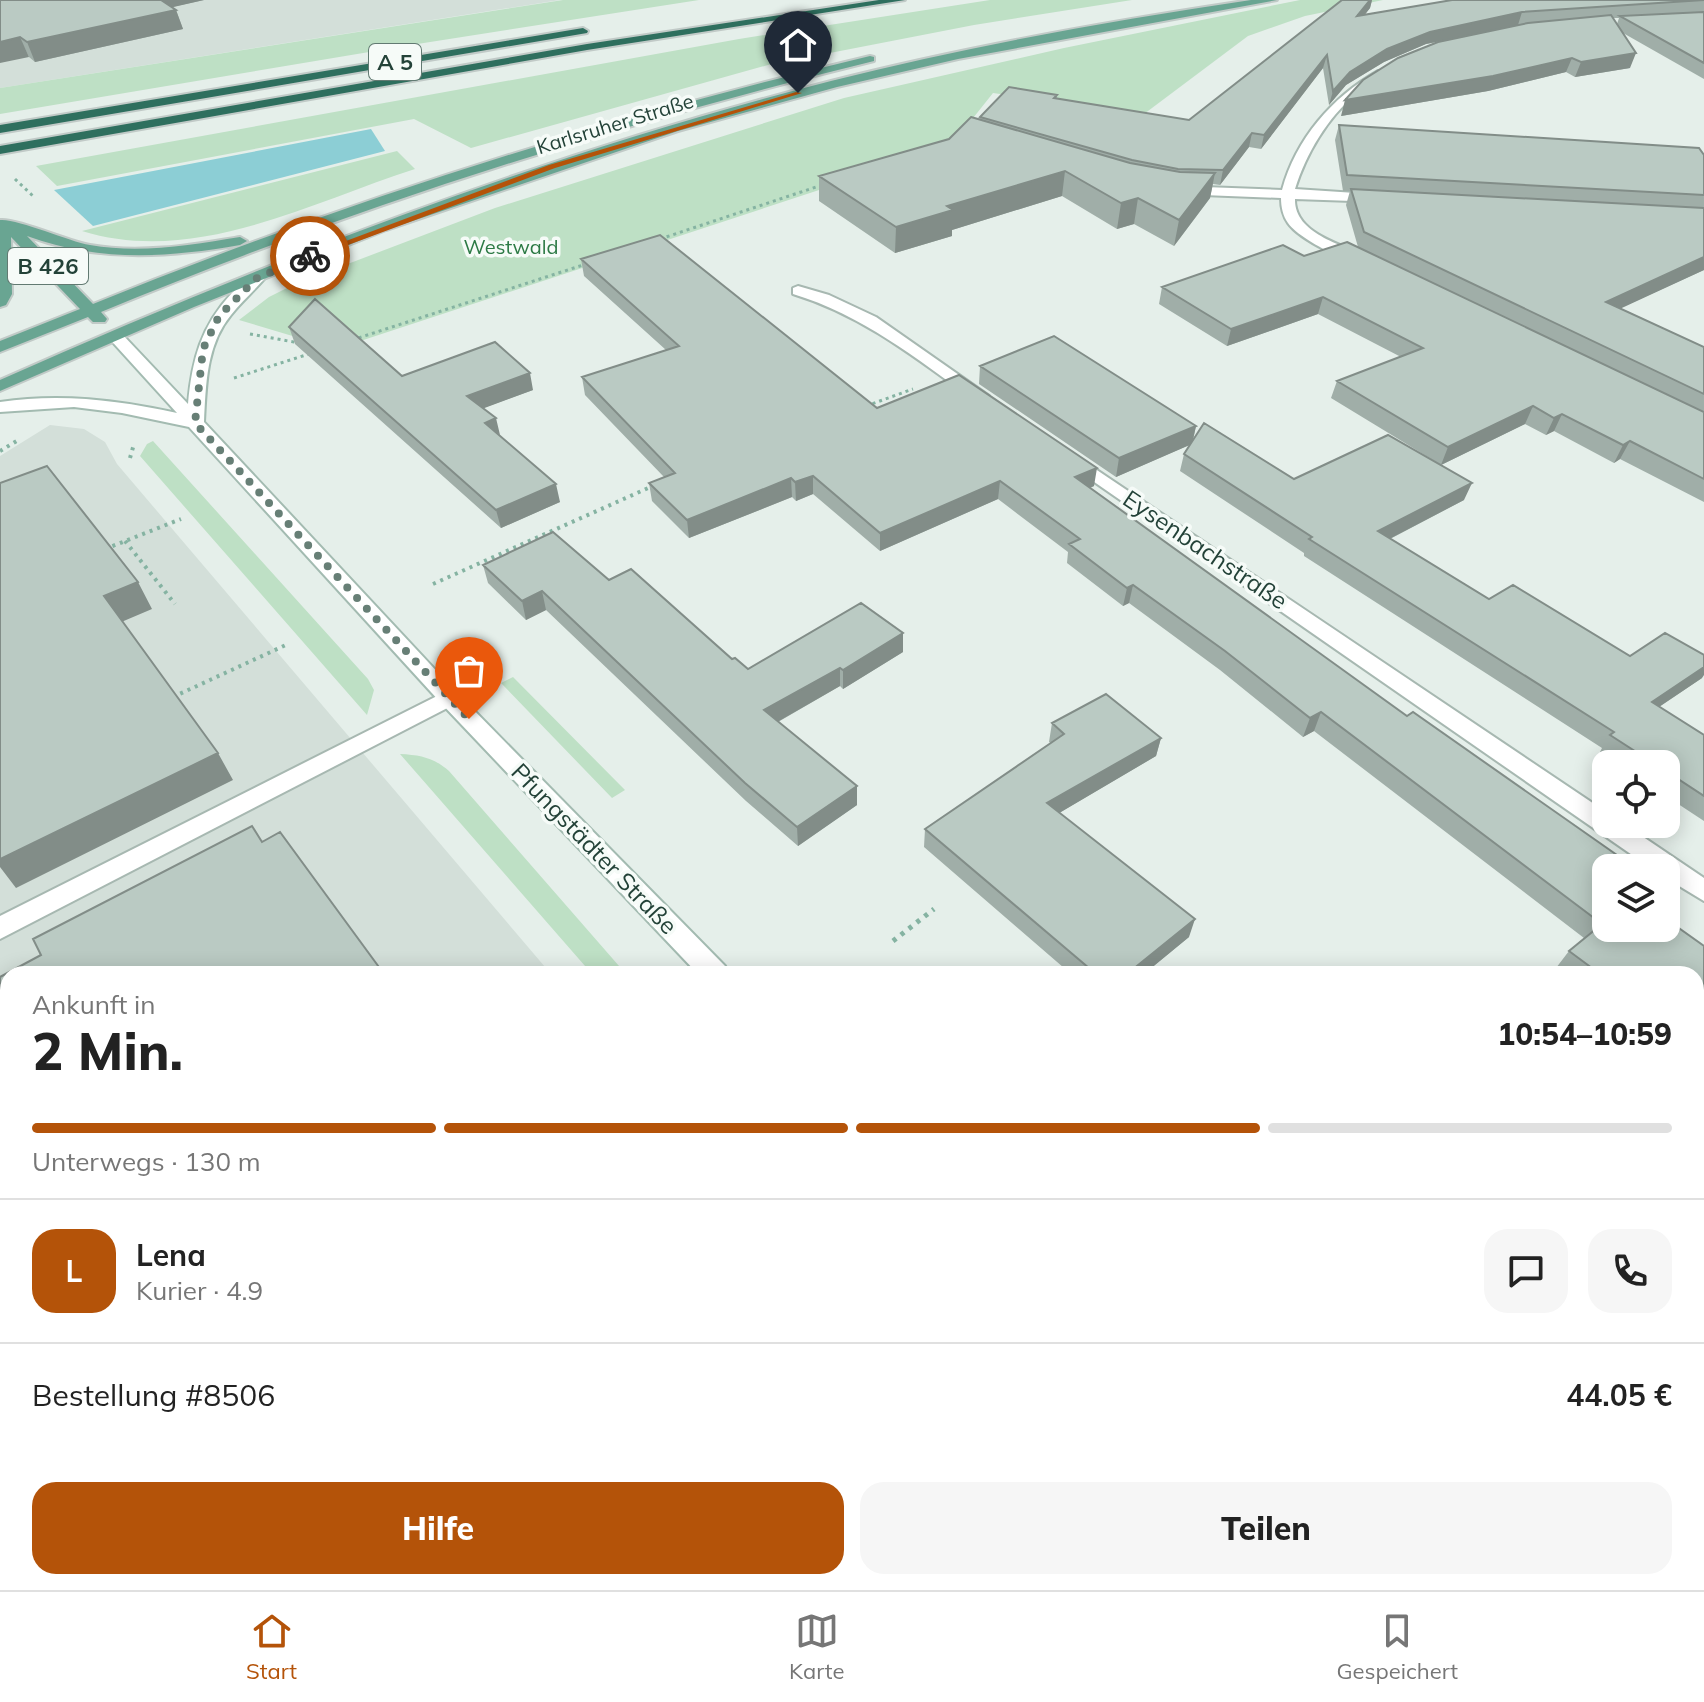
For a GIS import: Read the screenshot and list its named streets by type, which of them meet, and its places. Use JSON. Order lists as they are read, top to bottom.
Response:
{
  "streets": {
    "highway": ["A 5"],
    "main road": ["Karlsruher Straße", "B 426"],
    "street": ["Eysenbachstraße", "Pfungstädter Straße"]
  },
  "crossings": [
    ["Karlsruher Straße", "B 426"],
    ["Karlsruher Straße", "Pfungstädter Straße"],
    ["B 426", "Pfungstädter Straße"]
  ],
  "parks": ["Westwald"],
  "page": {
    "heading": ["2 Min.", "Ankunft in", "10:54–10:59"],
    "panel": [
      "Lena",
      "Kurier · 4.9",
      "Bestellung #8506",
      "44.05 €"
    ],
    "bar": "Unterwegs · 130 m",
    "round": "L",
    "buttons": ["Hilfe", "Teilen"],
    "tabs": ["Start", "Karte", "Gespeichert"]
  }
}
